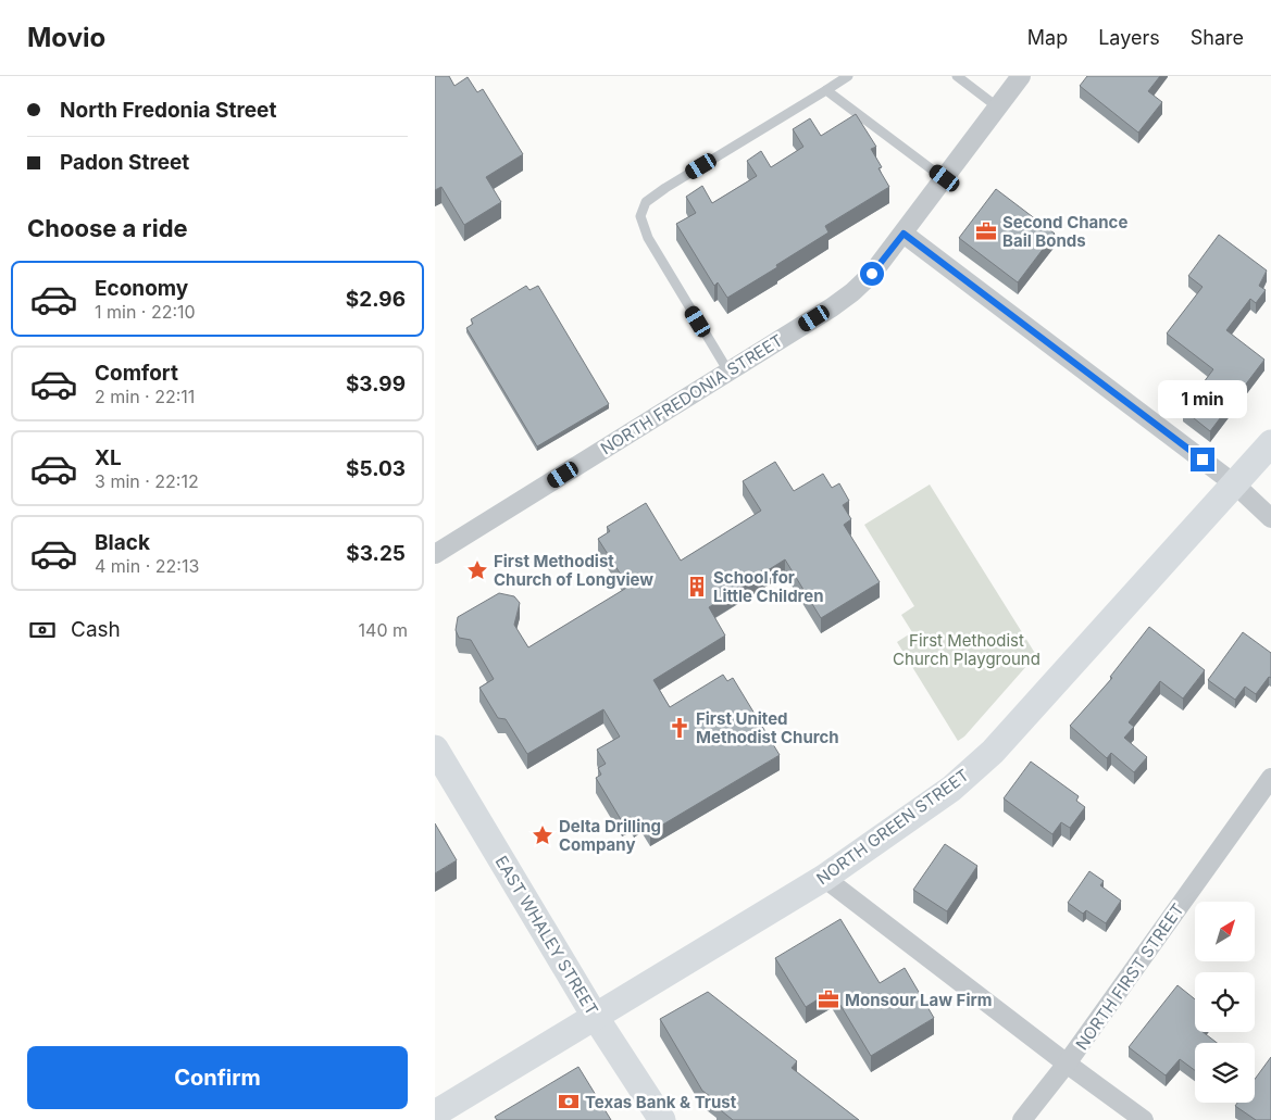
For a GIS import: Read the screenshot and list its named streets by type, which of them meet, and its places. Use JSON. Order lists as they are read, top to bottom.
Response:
{
  "streets": {
    "street": [
      "NORTH FREDONIA STREET",
      "NORTH GREEN STREET",
      "EAST WHALEY STREET",
      "NORTH FIRST STREET"
    ]
  },
  "crossings": [
    ["NORTH GREEN STREET", "EAST WHALEY STREET"]
  ],
  "parks": ["First Methodist Church Playground"],
  "places": {
    "office": ["Second Chance Bail Bonds", "Monsour Law Firm"],
    "place": ["First Methodist Church of Longview", "Delta Drilling Company"],
    "building": ["School for Little Children"],
    "church": ["First United Methodist Church"],
    "bank": ["Texas Bank & Trust"]
  },
  "north": "top right",
  "page": {
    "header": "Movio",
    "nav": ["Map", "Layers", "Share"],
    "banner": ["North Fredonia Street", "Padon Street"],
    "heading": "Choose a ride",
    "list": [
      {
        "name": "Economy",
        "note": "1 min · 22:10",
        "value": "$2.96"
      },
      {
        "name": "Comfort",
        "note": "2 min · 22:11",
        "value": "$3.99"
      },
      {
        "name": "XL",
        "note": "3 min · 22:12",
        "value": "$5.03"
      },
      {
        "name": "Black",
        "note": "4 min · 22:13",
        "value": "$3.25"
      }
    ],
    "bubble": "1 min",
    "pay": ["Cash", "140 m"],
    "buttons": "Confirm"
  }
}
